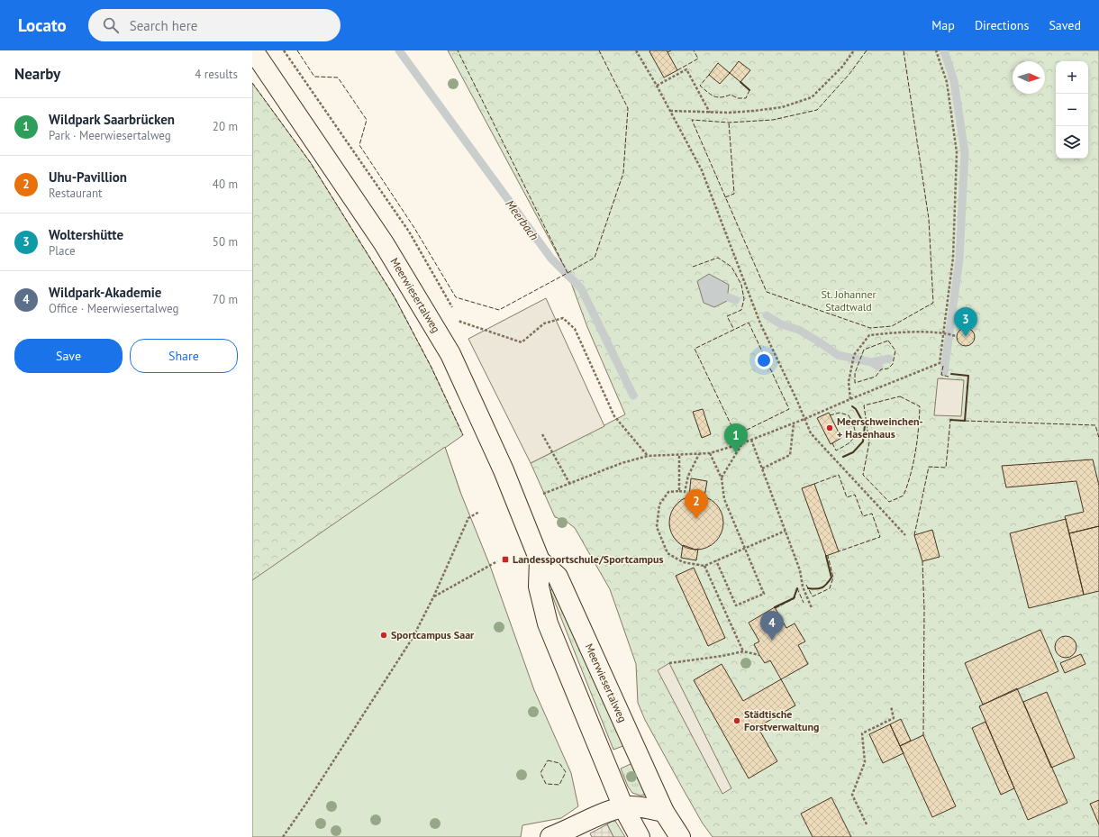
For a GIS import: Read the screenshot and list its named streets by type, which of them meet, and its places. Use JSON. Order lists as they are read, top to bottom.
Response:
{
  "streets": {
    "main road": ["Meerwiesertalweg"]
  },
  "water": ["Meerbach"],
  "parks": ["St. Johanner Stadtwald"],
  "places": {
    "other": ["Meerschweinchen- + Hasenhaus", "Sportcampus Saar", "Städtische Forstverwaltung"],
    "transit": ["Landessportschule/Sportcampus"]
  },
  "north": "right",
  "page": {
    "header": "Locato",
    "search": "Search here",
    "nav": ["Map", "Directions", "Saved"],
    "heading": ["Nearby", "4 results"],
    "map_buttons": ["+", "−"],
    "list": [
      {
        "mark": "1",
        "name": "Wildpark Saarbrücken",
        "note": "Park · Meerwiesertalweg",
        "value": "20 m"
      },
      {
        "mark": "2",
        "name": "Uhu-Pavillion",
        "note": "Restaurant",
        "value": "40 m"
      },
      {
        "mark": "3",
        "name": "Woltershütte",
        "note": "Place",
        "value": "50 m"
      },
      {
        "mark": "4",
        "name": "Wildpark-Akademie",
        "note": "Office · Meerwiesertalweg",
        "value": "70 m"
      }
    ],
    "pins": [
      "3",
      "1",
      "2",
      "4"
    ],
    "buttons": ["Save", "Share"]
  }
}
